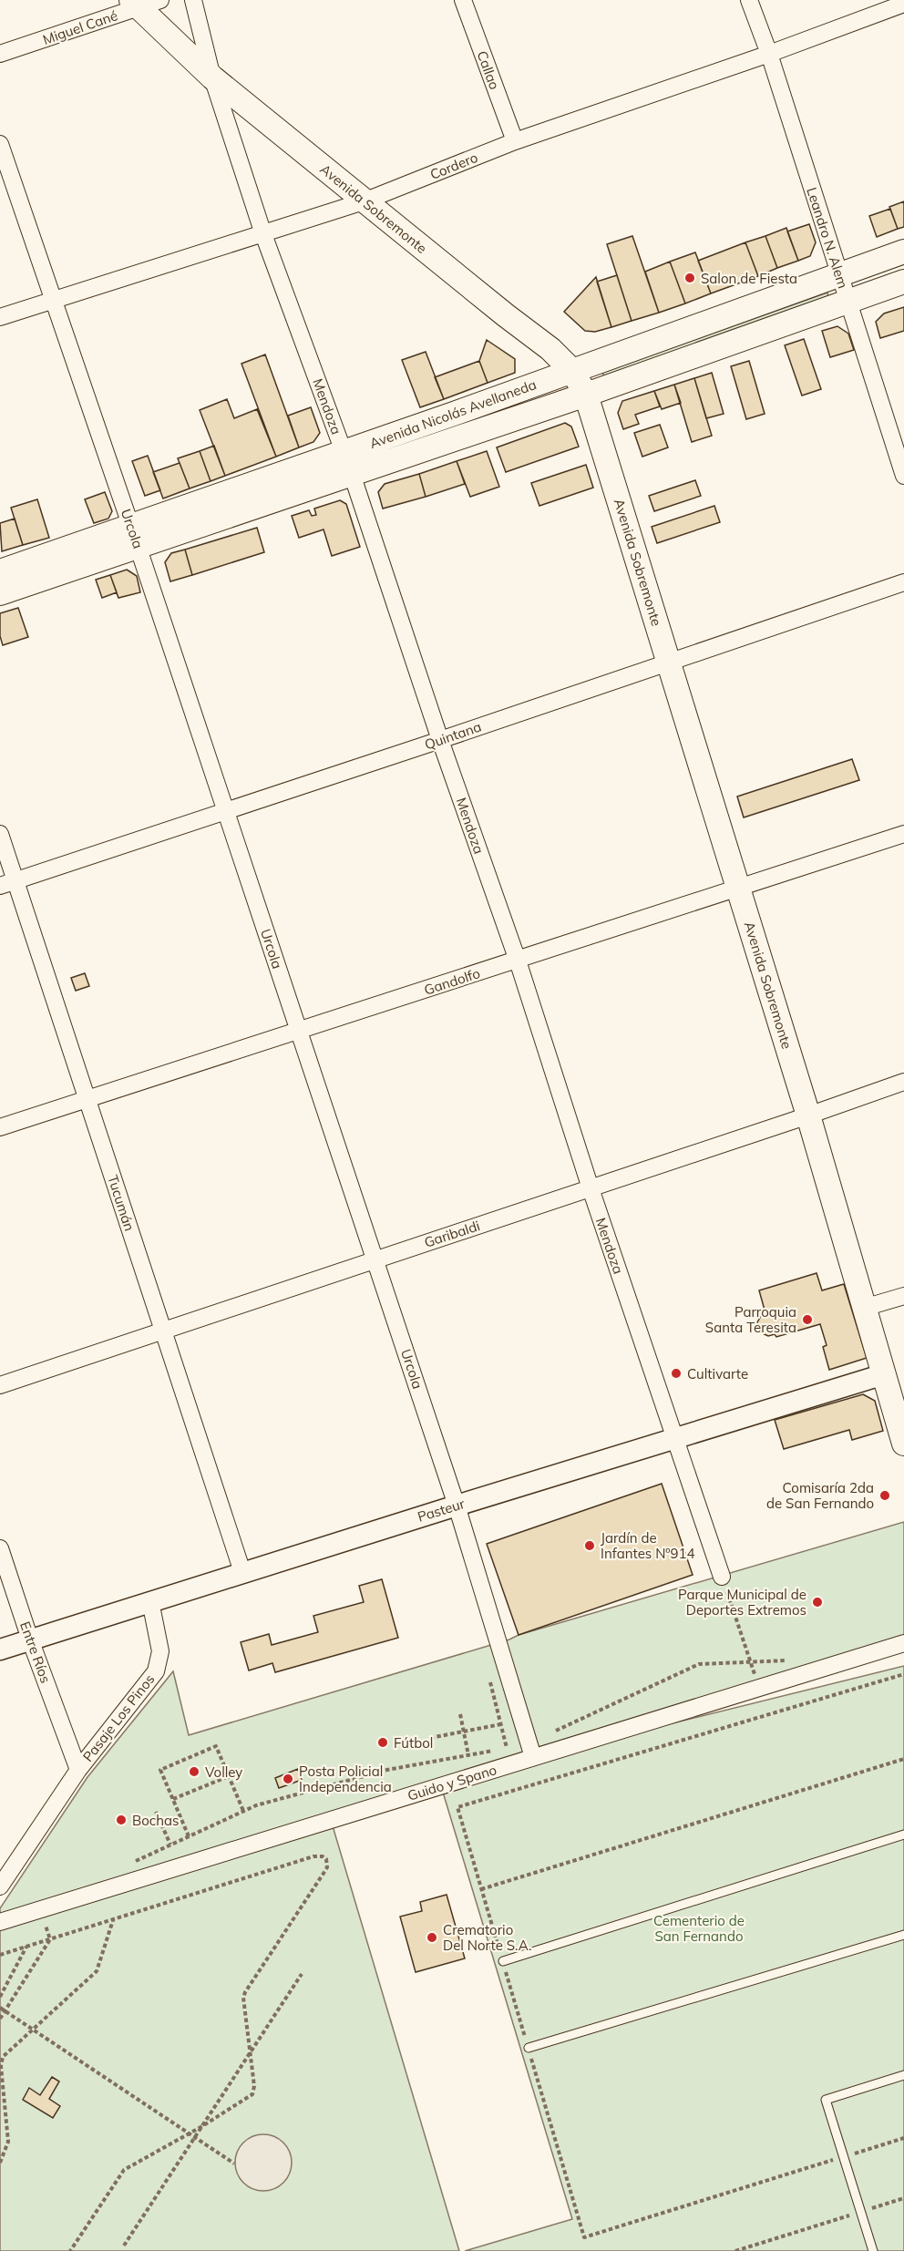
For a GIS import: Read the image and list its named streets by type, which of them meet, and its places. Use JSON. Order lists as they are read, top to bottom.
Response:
{
  "streets": {
    "main road": ["Avenida Sobremonte", "Avenida Nicolás Avellaneda"],
    "street": [
      "Miguel Cané",
      "Callao",
      "Cordero",
      "Leandro N. Alem",
      "Mendoza",
      "Urcola",
      "Quintana",
      "Gandolfo",
      "Tucumán",
      "Garibaldi",
      "Pasteur",
      "Entre Ríos",
      "Pasaje Los Pinos",
      "Guido y Spano"
    ]
  },
  "crossings": [
    ["Miguel Cané", "Avenida Sobremonte"],
    ["Callao", "Cordero"],
    ["Cordero", "Avenida Sobremonte"],
    ["Cordero", "Leandro N. Alem"],
    ["Cordero", "Mendoza"],
    ["Cordero", "Urcola"],
    ["Avenida Sobremonte", "Mendoza"],
    ["Avenida Sobremonte", "Avenida Nicolás Avellaneda"],
    ["Avenida Sobremonte", "Quintana"],
    ["Avenida Sobremonte", "Gandolfo"],
    ["Avenida Sobremonte", "Garibaldi"],
    ["Avenida Sobremonte", "Pasteur"],
    ["Leandro N. Alem", "Avenida Nicolás Avellaneda"],
    ["Mendoza", "Avenida Nicolás Avellaneda"],
    ["Mendoza", "Quintana"],
    ["Mendoza", "Gandolfo"],
    ["Mendoza", "Garibaldi"],
    ["Mendoza", "Pasteur"],
    ["Avenida Nicolás Avellaneda", "Urcola"],
    ["Urcola", "Quintana"],
    ["Urcola", "Gandolfo"],
    ["Urcola", "Garibaldi"],
    ["Urcola", "Pasteur"],
    ["Urcola", "Guido y Spano"],
    ["Quintana", "Tucumán"],
    ["Gandolfo", "Tucumán"],
    ["Tucumán", "Garibaldi"],
    ["Tucumán", "Pasteur"],
    ["Pasteur", "Entre Ríos"],
    ["Pasteur", "Pasaje Los Pinos"],
    ["Entre Ríos", "Pasaje Los Pinos"]
  ],
  "parks": ["Cementerio de San Fernando"],
  "places": [
    "Salon de Fiesta",
    "Parroquia Santa Teresita",
    "Cultivarte",
    "Comisaría 2da de San Fernando",
    "Jardín de Infantes Nº914",
    "Parque Municipal de Deportes Extremos",
    "Fútbol",
    "Volley",
    "Posta Policial Independencia",
    "Bochas",
    "Crematorio Del Norte S.A."
  ]
}
